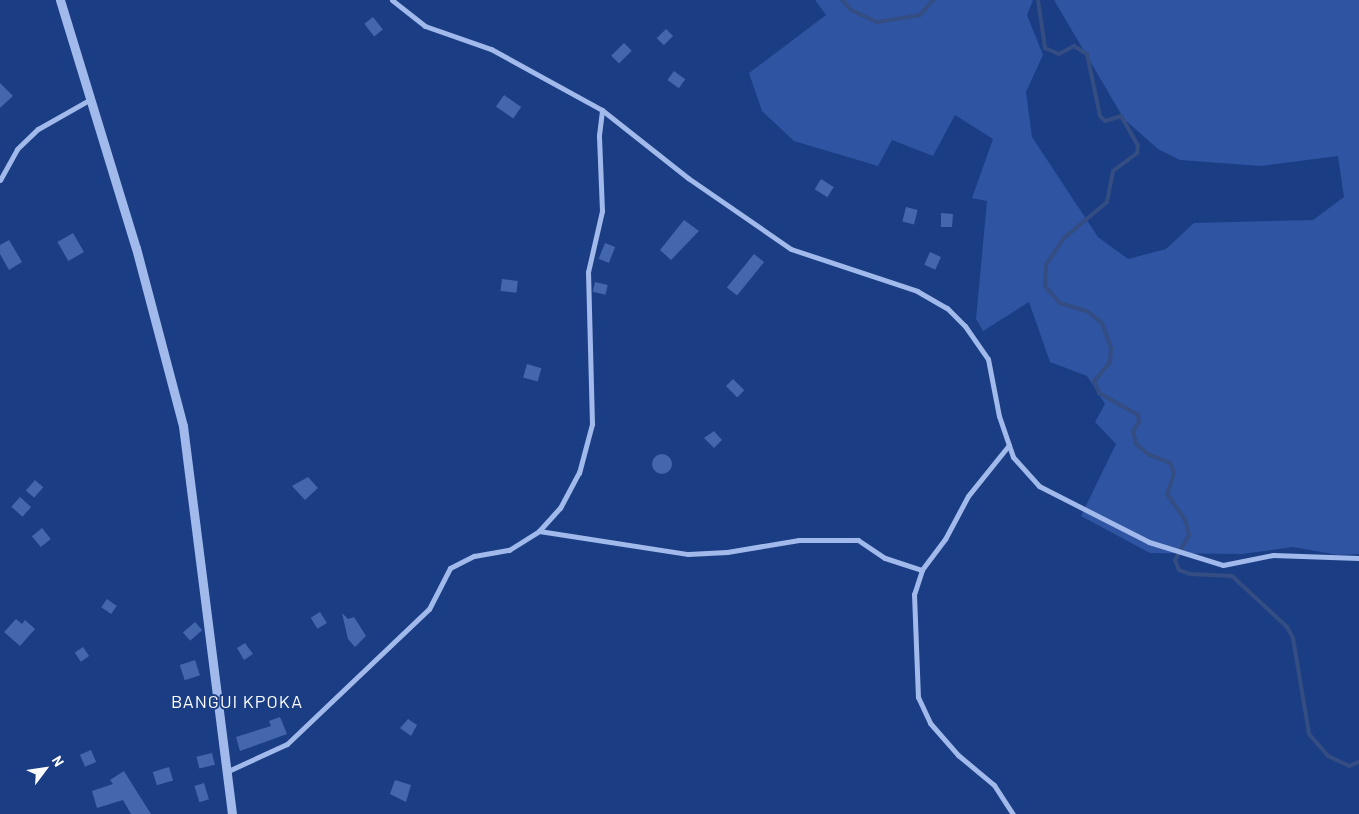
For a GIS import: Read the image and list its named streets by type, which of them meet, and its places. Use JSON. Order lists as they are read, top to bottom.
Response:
{
  "districts": ["BANGUI KPOKA"],
  "north": "top right"
}
